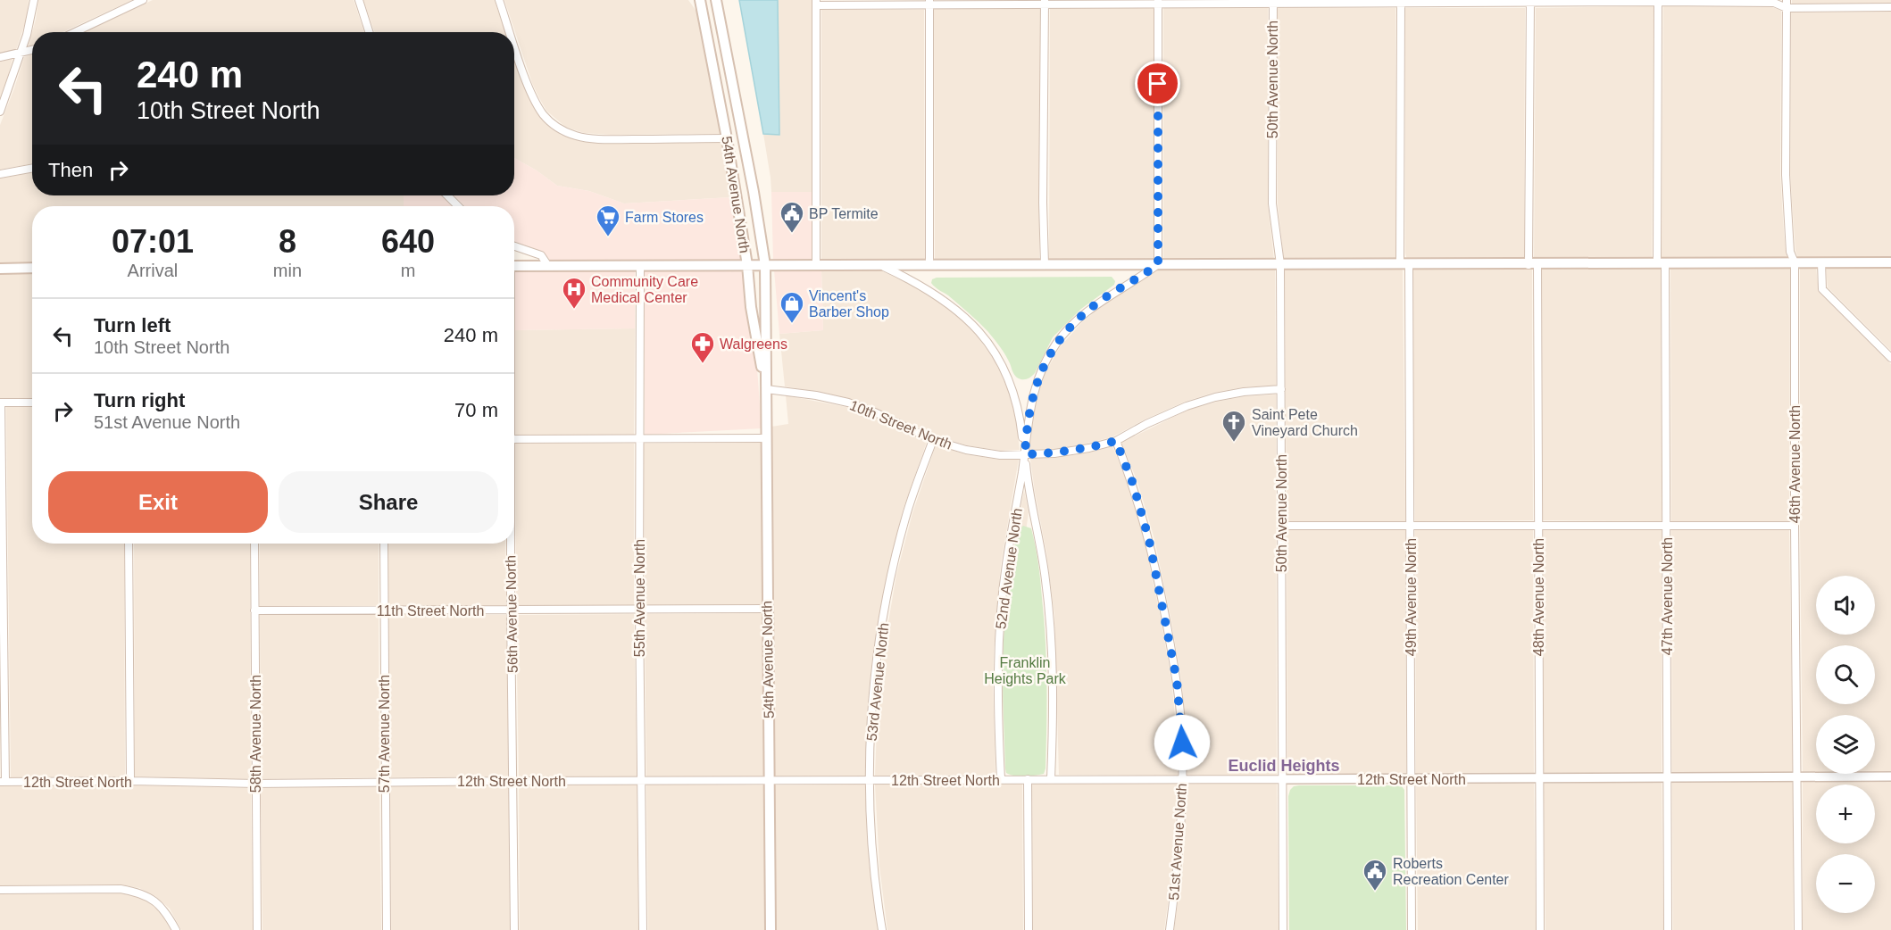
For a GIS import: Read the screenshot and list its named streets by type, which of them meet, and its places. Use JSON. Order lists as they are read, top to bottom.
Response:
{
  "streets": {
    "main road": ["54th Avenue North"],
    "street": [
      "50th Avenue North",
      "10th Street North",
      "46th Avenue North",
      "52nd Avenue North",
      "47th Avenue North",
      "49th Avenue North",
      "48th Avenue North",
      "55th Avenue North",
      "11th Street North",
      "56th Avenue North",
      "53rd Avenue North",
      "58th Avenue North",
      "57th Avenue North",
      "12th Street North",
      "51st Avenue North"
    ]
  },
  "crossings": [
    ["50th Avenue North", "10th Street North"],
    ["50th Avenue North", "12th Street North"],
    ["54th Avenue North", "10th Street North"],
    ["54th Avenue North", "11th Street North"],
    ["54th Avenue North", "12th Street North"],
    ["10th Street North", "52nd Avenue North"],
    ["10th Street North", "53rd Avenue North"],
    ["10th Street North", "51st Avenue North"],
    ["46th Avenue North", "12th Street North"],
    ["52nd Avenue North", "12th Street North"],
    ["47th Avenue North", "12th Street North"],
    ["49th Avenue North", "12th Street North"],
    ["48th Avenue North", "12th Street North"],
    ["55th Avenue North", "11th Street North"],
    ["55th Avenue North", "12th Street North"],
    ["11th Street North", "56th Avenue North"],
    ["11th Street North", "58th Avenue North"],
    ["11th Street North", "57th Avenue North"],
    ["56th Avenue North", "12th Street North"],
    ["53rd Avenue North", "12th Street North"],
    ["58th Avenue North", "12th Street North"],
    ["57th Avenue North", "12th Street North"],
    ["12th Street North", "51st Avenue North"]
  ],
  "districts": ["Euclid Heights"],
  "parks": ["Franklin Heights Park"],
  "places": {
    "public building": ["BP Termite", "Roberts Recreation Center"],
    "supermarket": ["Farm Stores"],
    "hospital": ["Community Care Medical Center"],
    "shop": ["Vincent's Barber Shop"],
    "pharmacy": ["Walgreens"],
    "church": ["Saint Pete Vineyard Church"]
  },
  "page": {
    "turn": ["240 m", "10th Street North"],
    "then": "Then",
    "eta": [
      "07:01",
      "Arrival",
      "8",
      "min",
      "640",
      "m"
    ],
    "list": [
      {
        "name": "Turn left",
        "note": "10th Street North",
        "value": "240 m"
      },
      {
        "name": "Turn right",
        "note": "51st Avenue North",
        "value": "70 m"
      }
    ],
    "buttons": ["Exit", "Share"],
    "map_buttons": ["+", "−"]
  }
}
